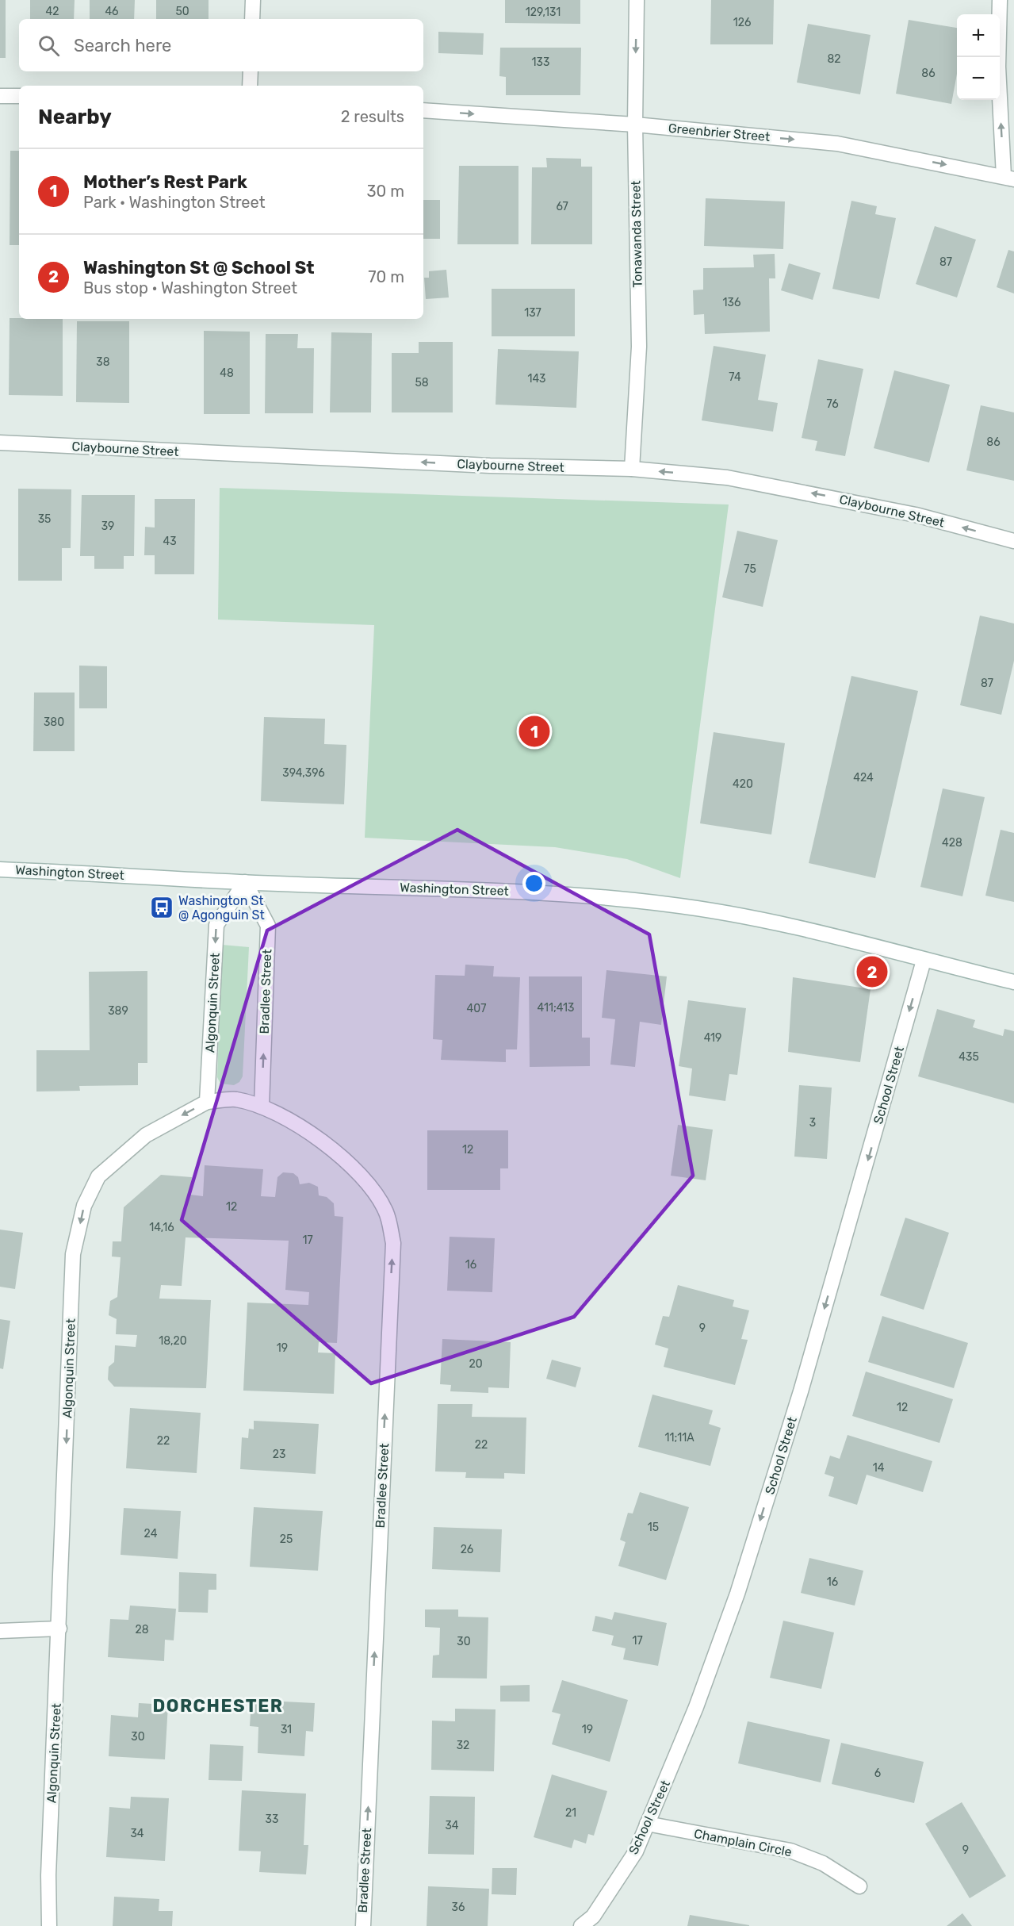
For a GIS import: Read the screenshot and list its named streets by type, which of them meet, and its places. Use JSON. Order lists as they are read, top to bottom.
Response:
{
  "streets": {
    "street": [
      "Greenbrier Street",
      "Tonawanda Street",
      "Claybourne Street",
      "Washington Street",
      "Bradlee Street",
      "Algonquin Street",
      "School Street",
      "Champlain Circle"
    ]
  },
  "crossings": [
    ["Greenbrier Street", "Tonawanda Street"],
    ["Tonawanda Street", "Claybourne Street"],
    ["Washington Street", "Bradlee Street"],
    ["Washington Street", "Algonquin Street"],
    ["Washington Street", "School Street"],
    ["Bradlee Street", "Algonquin Street"],
    ["School Street", "Champlain Circle"]
  ],
  "one_way": [
    "Greenbrier Street",
    "Claybourne Street",
    "Bradlee Street",
    "Algonquin Street",
    "School Street"
  ],
  "districts": ["DORCHESTER"],
  "places": {
    "bus stop": ["Washington St @ Agonguin St"]
  },
  "house_numbers": [
    "42",
    "46",
    "50",
    "129,131",
    "126",
    "82",
    "133",
    "86",
    "67",
    "87",
    "136",
    "137",
    "38",
    "48",
    "74",
    "143",
    "58",
    "76",
    "86",
    "35",
    "39",
    "43",
    "75",
    "87",
    "380",
    "394,396",
    "424",
    "420",
    "428",
    "411;413",
    "407",
    "389",
    "419",
    "435",
    "3",
    "12",
    "12",
    "14,16",
    "17",
    "16",
    "9",
    "18,20",
    "19",
    "20",
    "12",
    "11;11A",
    "22",
    "22",
    "23",
    "14",
    "15",
    "24",
    "25",
    "26",
    "16",
    "28",
    "17",
    "30",
    "31",
    "19",
    "30",
    "32",
    "6",
    "21",
    "33",
    "34",
    "34",
    "9",
    "36"
  ],
  "page": {
    "map_buttons": ["+", "−"],
    "search": "Search here",
    "heading": ["Nearby", "2 results"],
    "list": [
      {
        "mark": "1",
        "name": "Mother’s Rest Park",
        "note": "Park · Washington Street",
        "value": "30 m"
      },
      {
        "mark": "2",
        "name": "Washington St @ School St",
        "note": "Bus stop · Washington Street",
        "value": "70 m"
      }
    ],
    "pins": ["1", "2"]
  }
}
